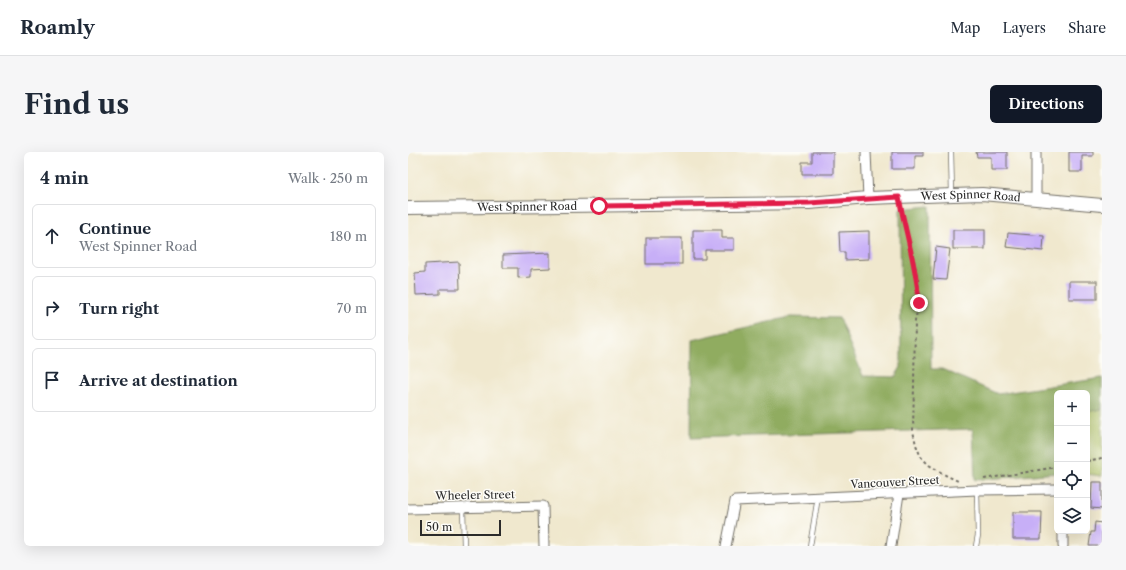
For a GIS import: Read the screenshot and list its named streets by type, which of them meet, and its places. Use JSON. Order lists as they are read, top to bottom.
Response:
{
  "streets": {
    "street": ["West Spinner Road", "Vancouver Street", "Wheeler Street"]
  },
  "scale_bar": "50 m",
  "page": {
    "header": "Roamly",
    "nav": ["Map", "Layers", "Share"],
    "buttons": "Directions",
    "title": "Find us",
    "heading": ["4 min", "Walk · 250 m"],
    "list": [
      ["Continue", "West Spinner Road", "180 m"],
      ["Turn right", "70 m"],
      "Arrive at destination"
    ],
    "map_buttons": ["+", "−"],
    "scale": "50 m"
  }
}
